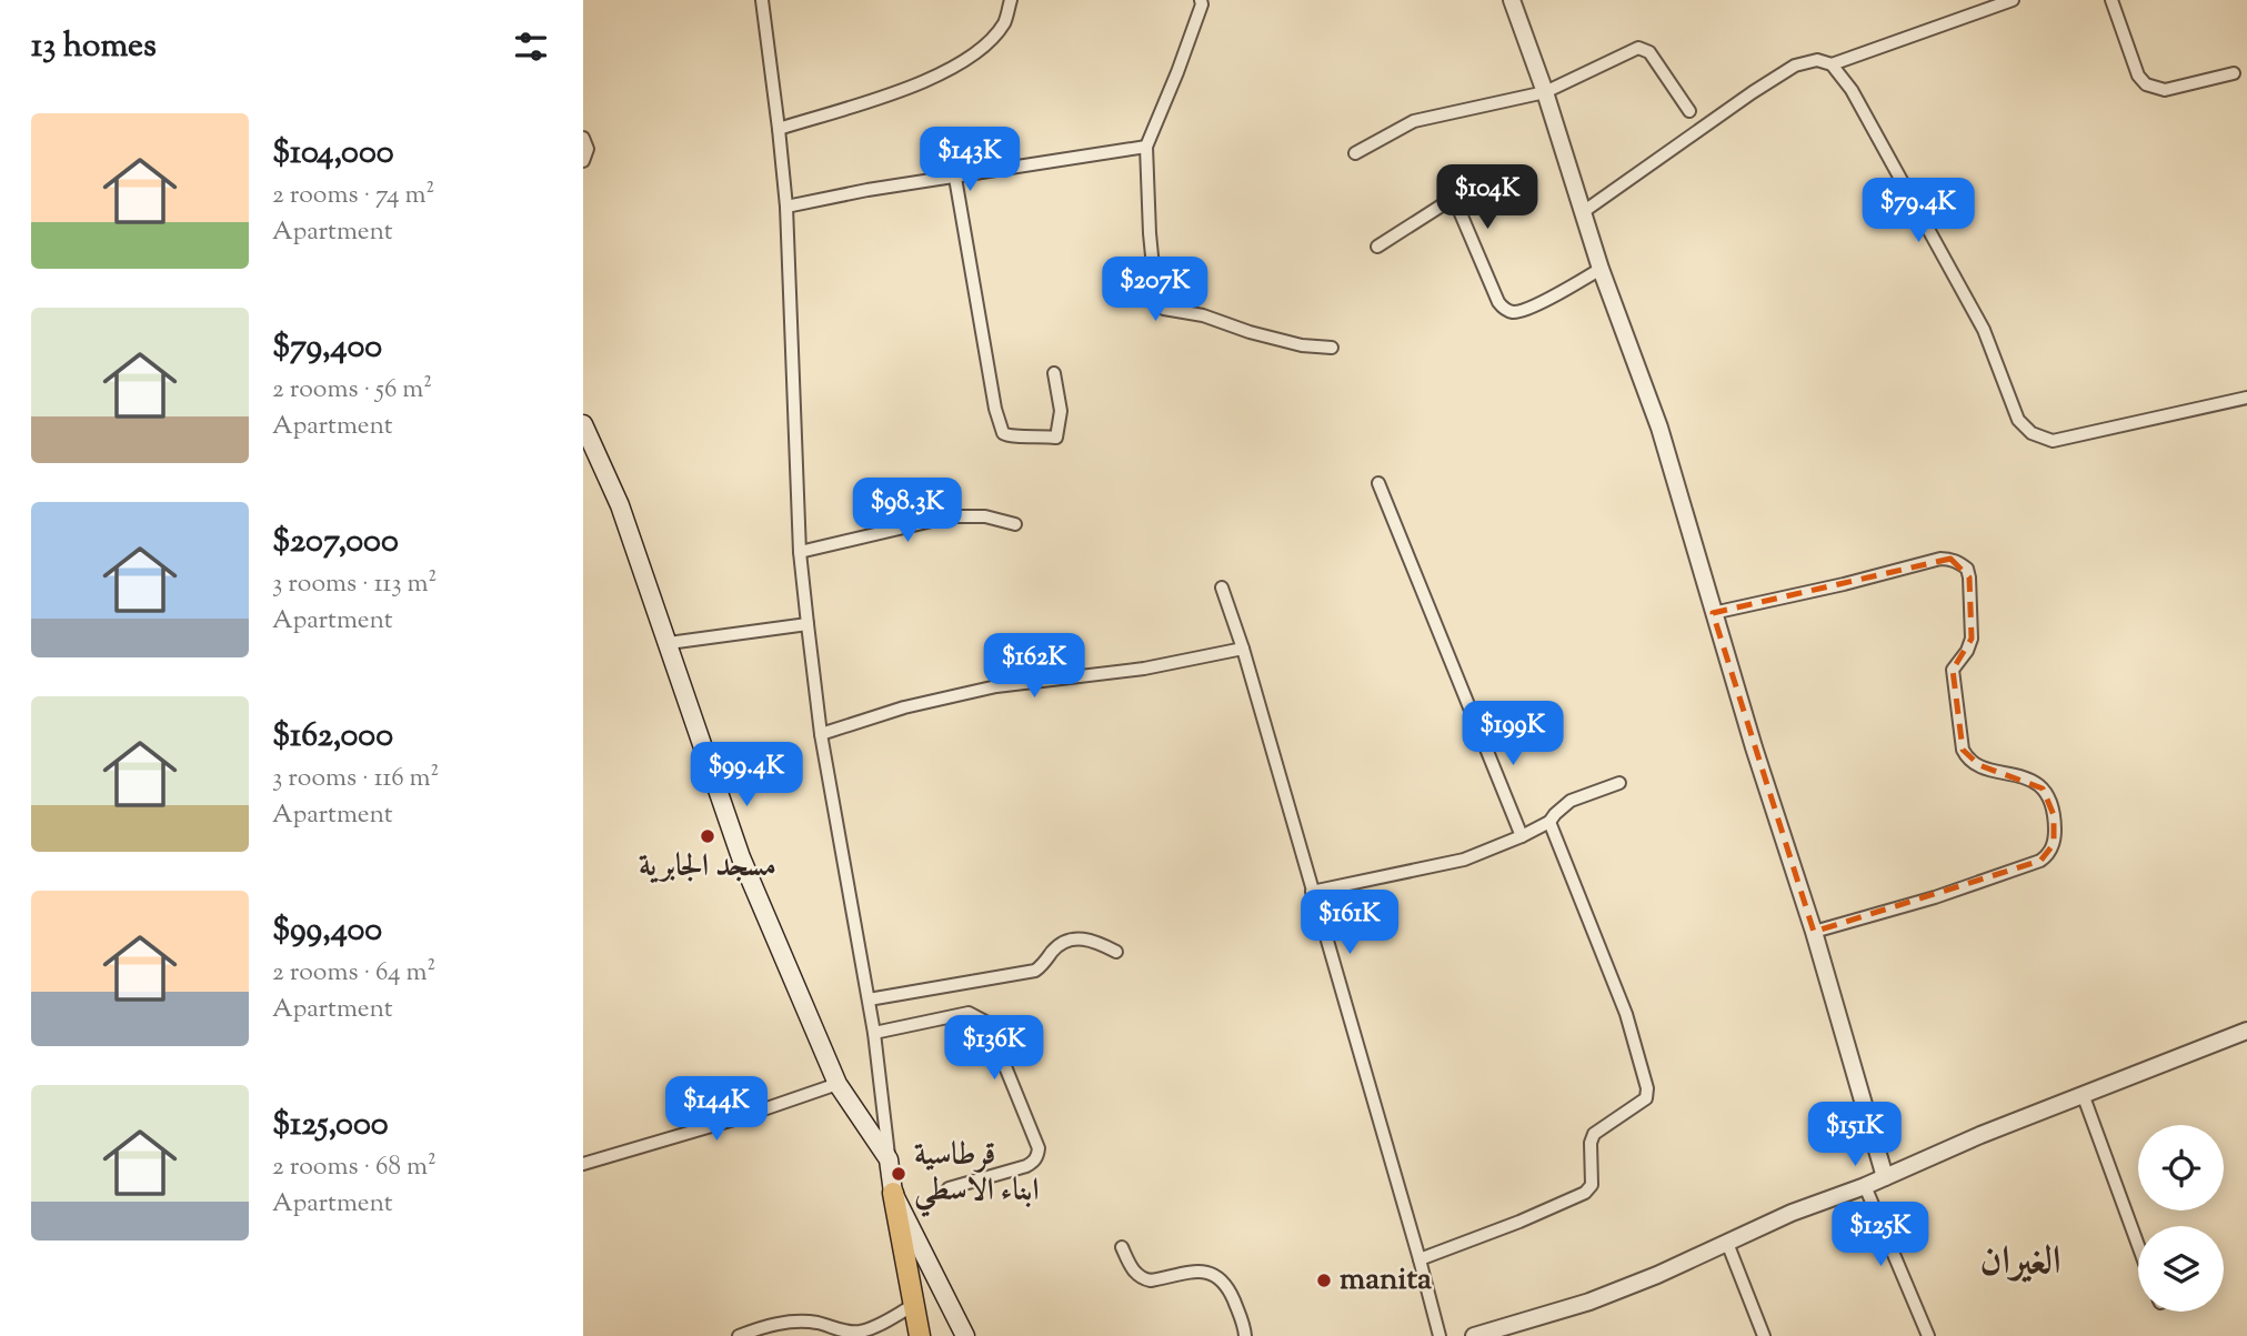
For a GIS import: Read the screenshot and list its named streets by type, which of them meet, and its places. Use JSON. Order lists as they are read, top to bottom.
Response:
{
  "districts": ["الغيران"],
  "places": ["مسجد الجابرية", "قرطاسية ابناء الاسطي", "manita"],
  "page": {
    "heading": "13 homes",
    "list": [
      {
        "name": "$104,000",
        "note": "2 rooms · 74 m² · Apartment"
      },
      {
        "name": "$79,400",
        "note": "2 rooms · 56 m² · Apartment"
      },
      {
        "name": "$207,000",
        "note": "3 rooms · 113 m² · Apartment"
      },
      {
        "name": "$162,000",
        "note": "3 rooms · 116 m² · Apartment"
      },
      {
        "name": "$99,400",
        "note": "2 rooms · 64 m² · Apartment"
      },
      {
        "name": "$125,000",
        "note": "2 rooms · 68 m² · Apartment"
      }
    ],
    "price": [
      "$143K",
      "$104K",
      "$79.4K",
      "$207K",
      "$98.3K",
      "$162K",
      "$199K",
      "$99.4K",
      "$161K",
      "$136K",
      "$144K",
      "$151K",
      "$125K"
    ]
  }
}
